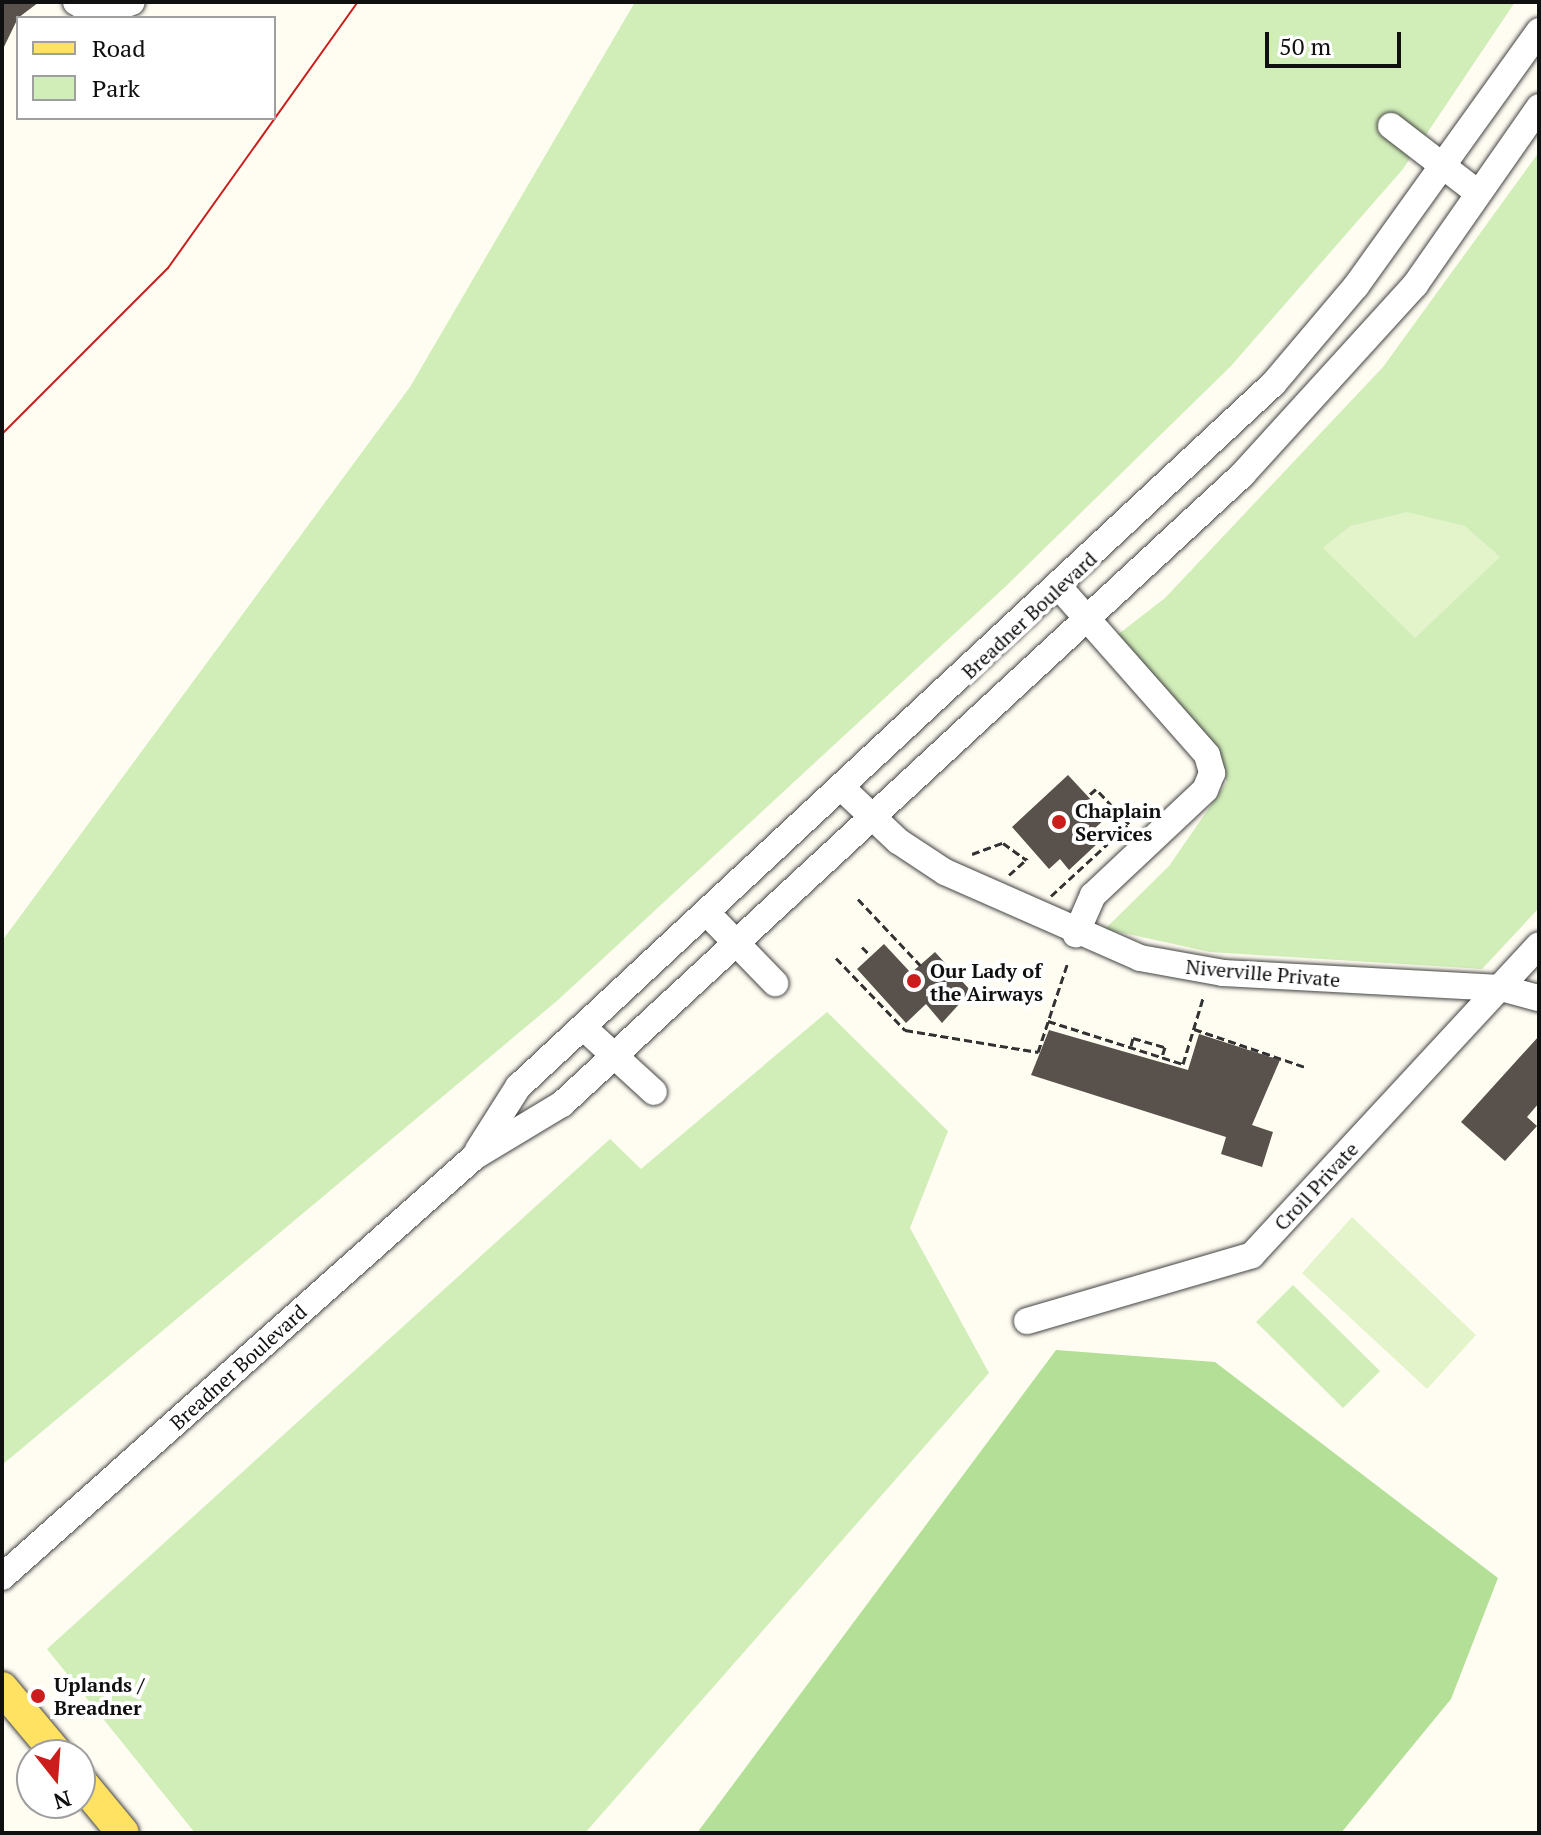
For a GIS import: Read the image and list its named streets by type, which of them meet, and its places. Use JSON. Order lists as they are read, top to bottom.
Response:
{
  "streets": {
    "street": ["Breadner Boulevard", "Niverville Private", "Croil Private"]
  },
  "crossings": [
    ["Breadner Boulevard", "Niverville Private"],
    ["Niverville Private", "Croil Private"]
  ],
  "places": ["Chaplain Services", "Our Lady of the Airways", "Uplands / Breadner"],
  "legend": ["Road", "Park"],
  "scale_bar": "50 m",
  "north": "bottom"
}
